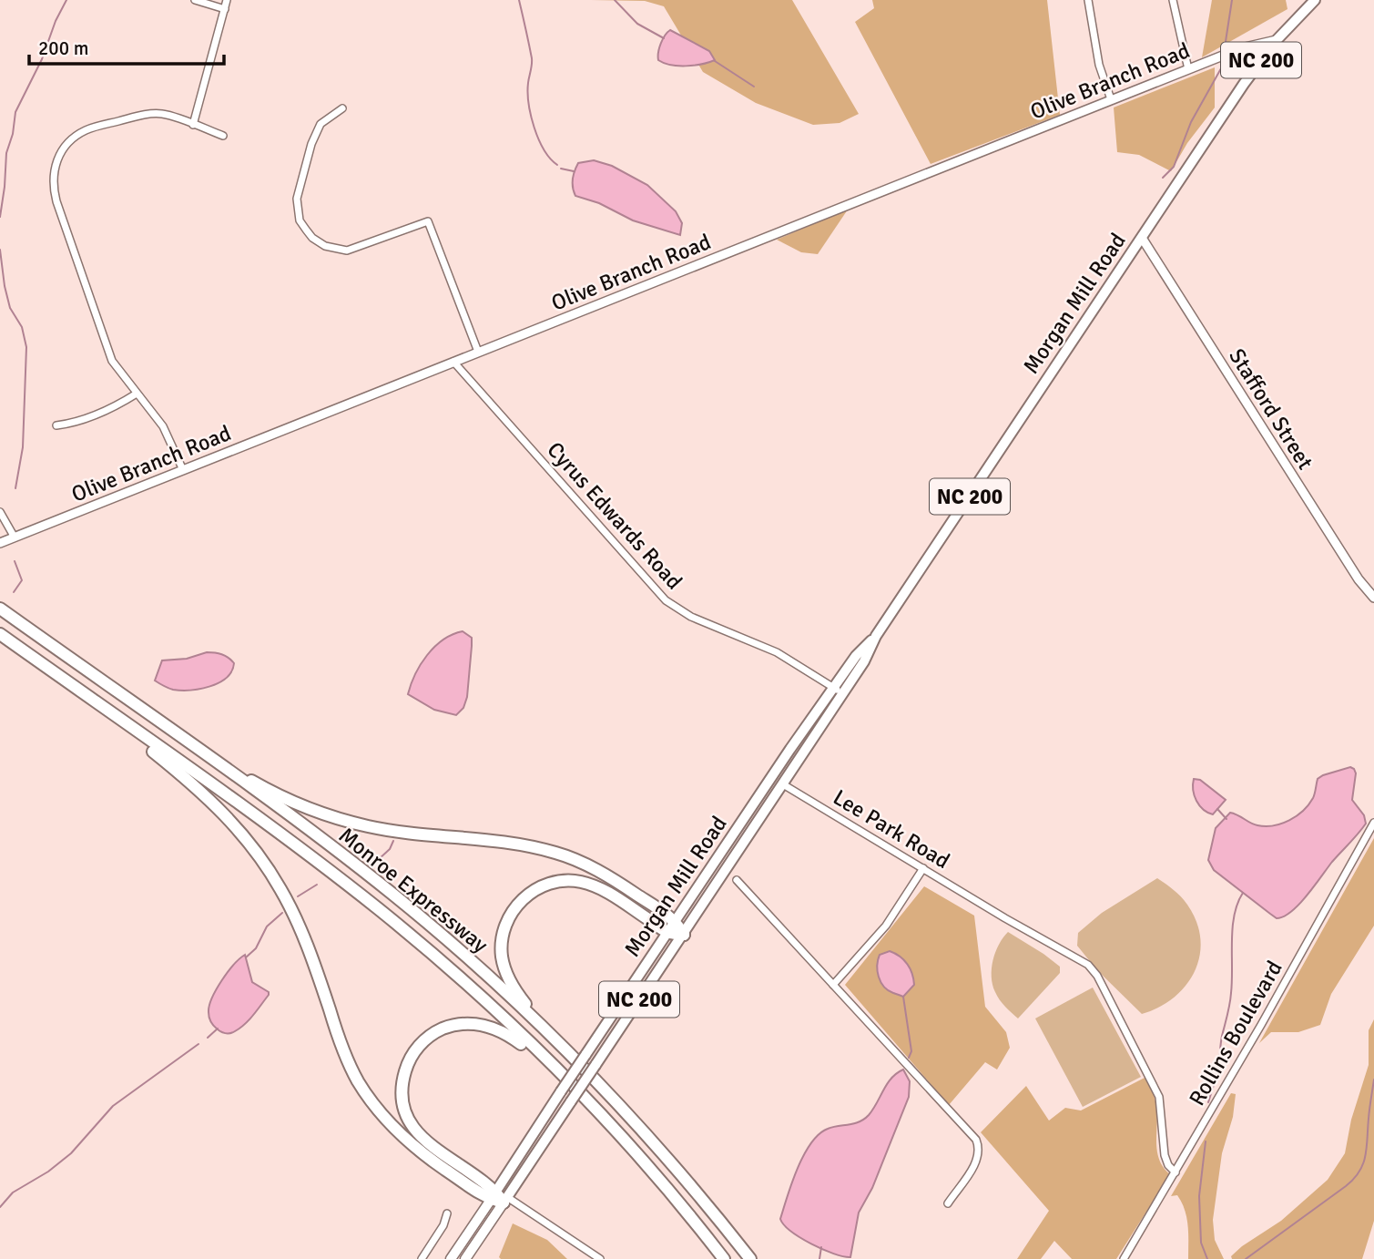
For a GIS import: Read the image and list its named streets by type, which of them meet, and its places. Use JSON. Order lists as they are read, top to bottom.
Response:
{
  "streets": {
    "highway": ["Monroe Expressway"],
    "main road": ["NC 200", "Morgan Mill Road"],
    "street": [
      "Olive Branch Road",
      "Stafford Street",
      "Cyrus Edwards Road",
      "Lee Park Road",
      "Rollins Boulevard"
    ]
  },
  "crossings": [
    ["Olive Branch Road", "Morgan Mill Road"],
    ["Olive Branch Road", "Cyrus Edwards Road"],
    ["Morgan Mill Road", "Stafford Street"],
    ["Morgan Mill Road", "Cyrus Edwards Road"],
    ["Morgan Mill Road", "Lee Park Road"],
    ["Lee Park Road", "Rollins Boulevard"]
  ],
  "scale_bar": "200 m"
}
